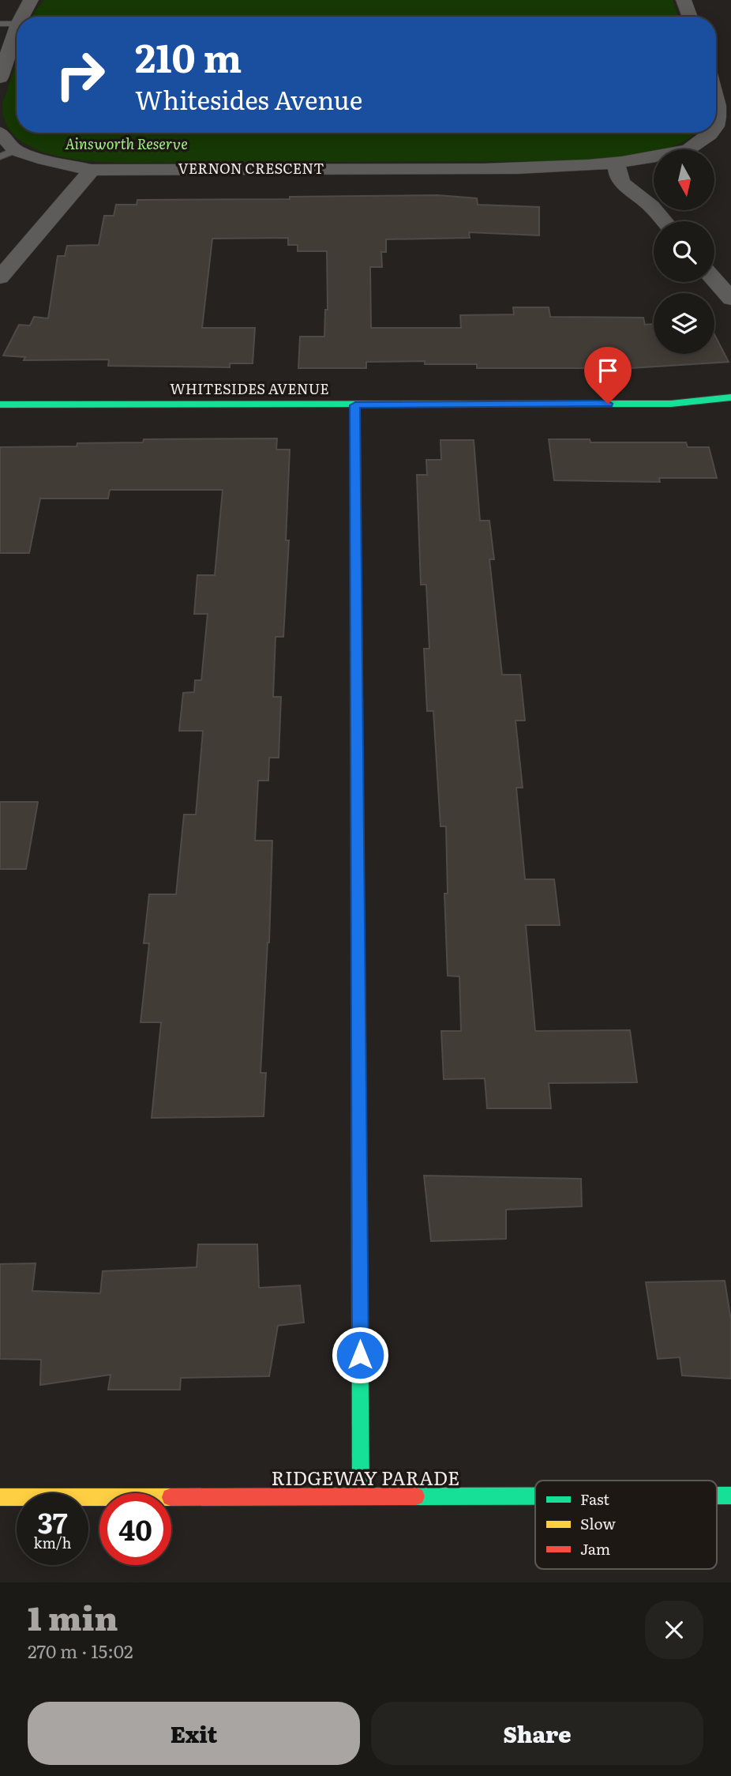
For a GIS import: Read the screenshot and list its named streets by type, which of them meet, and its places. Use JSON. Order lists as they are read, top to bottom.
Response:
{
  "streets": {
    "street": ["VERNON CRESCENT", "WHITESIDES AVENUE", "RIDGEWAY PARADE"]
  },
  "parks": ["Ainsworth Reserve"],
  "legend": ["Fast", "Slow", "Jam"],
  "north": "bottom",
  "page": {
    "turn": ["210 m", "Whitesides Avenue"],
    "speed": "37 km/h",
    "limit": "40",
    "heading": ["1 min", "270 m · 15:02"],
    "buttons": ["Exit", "Share"]
  }
}
